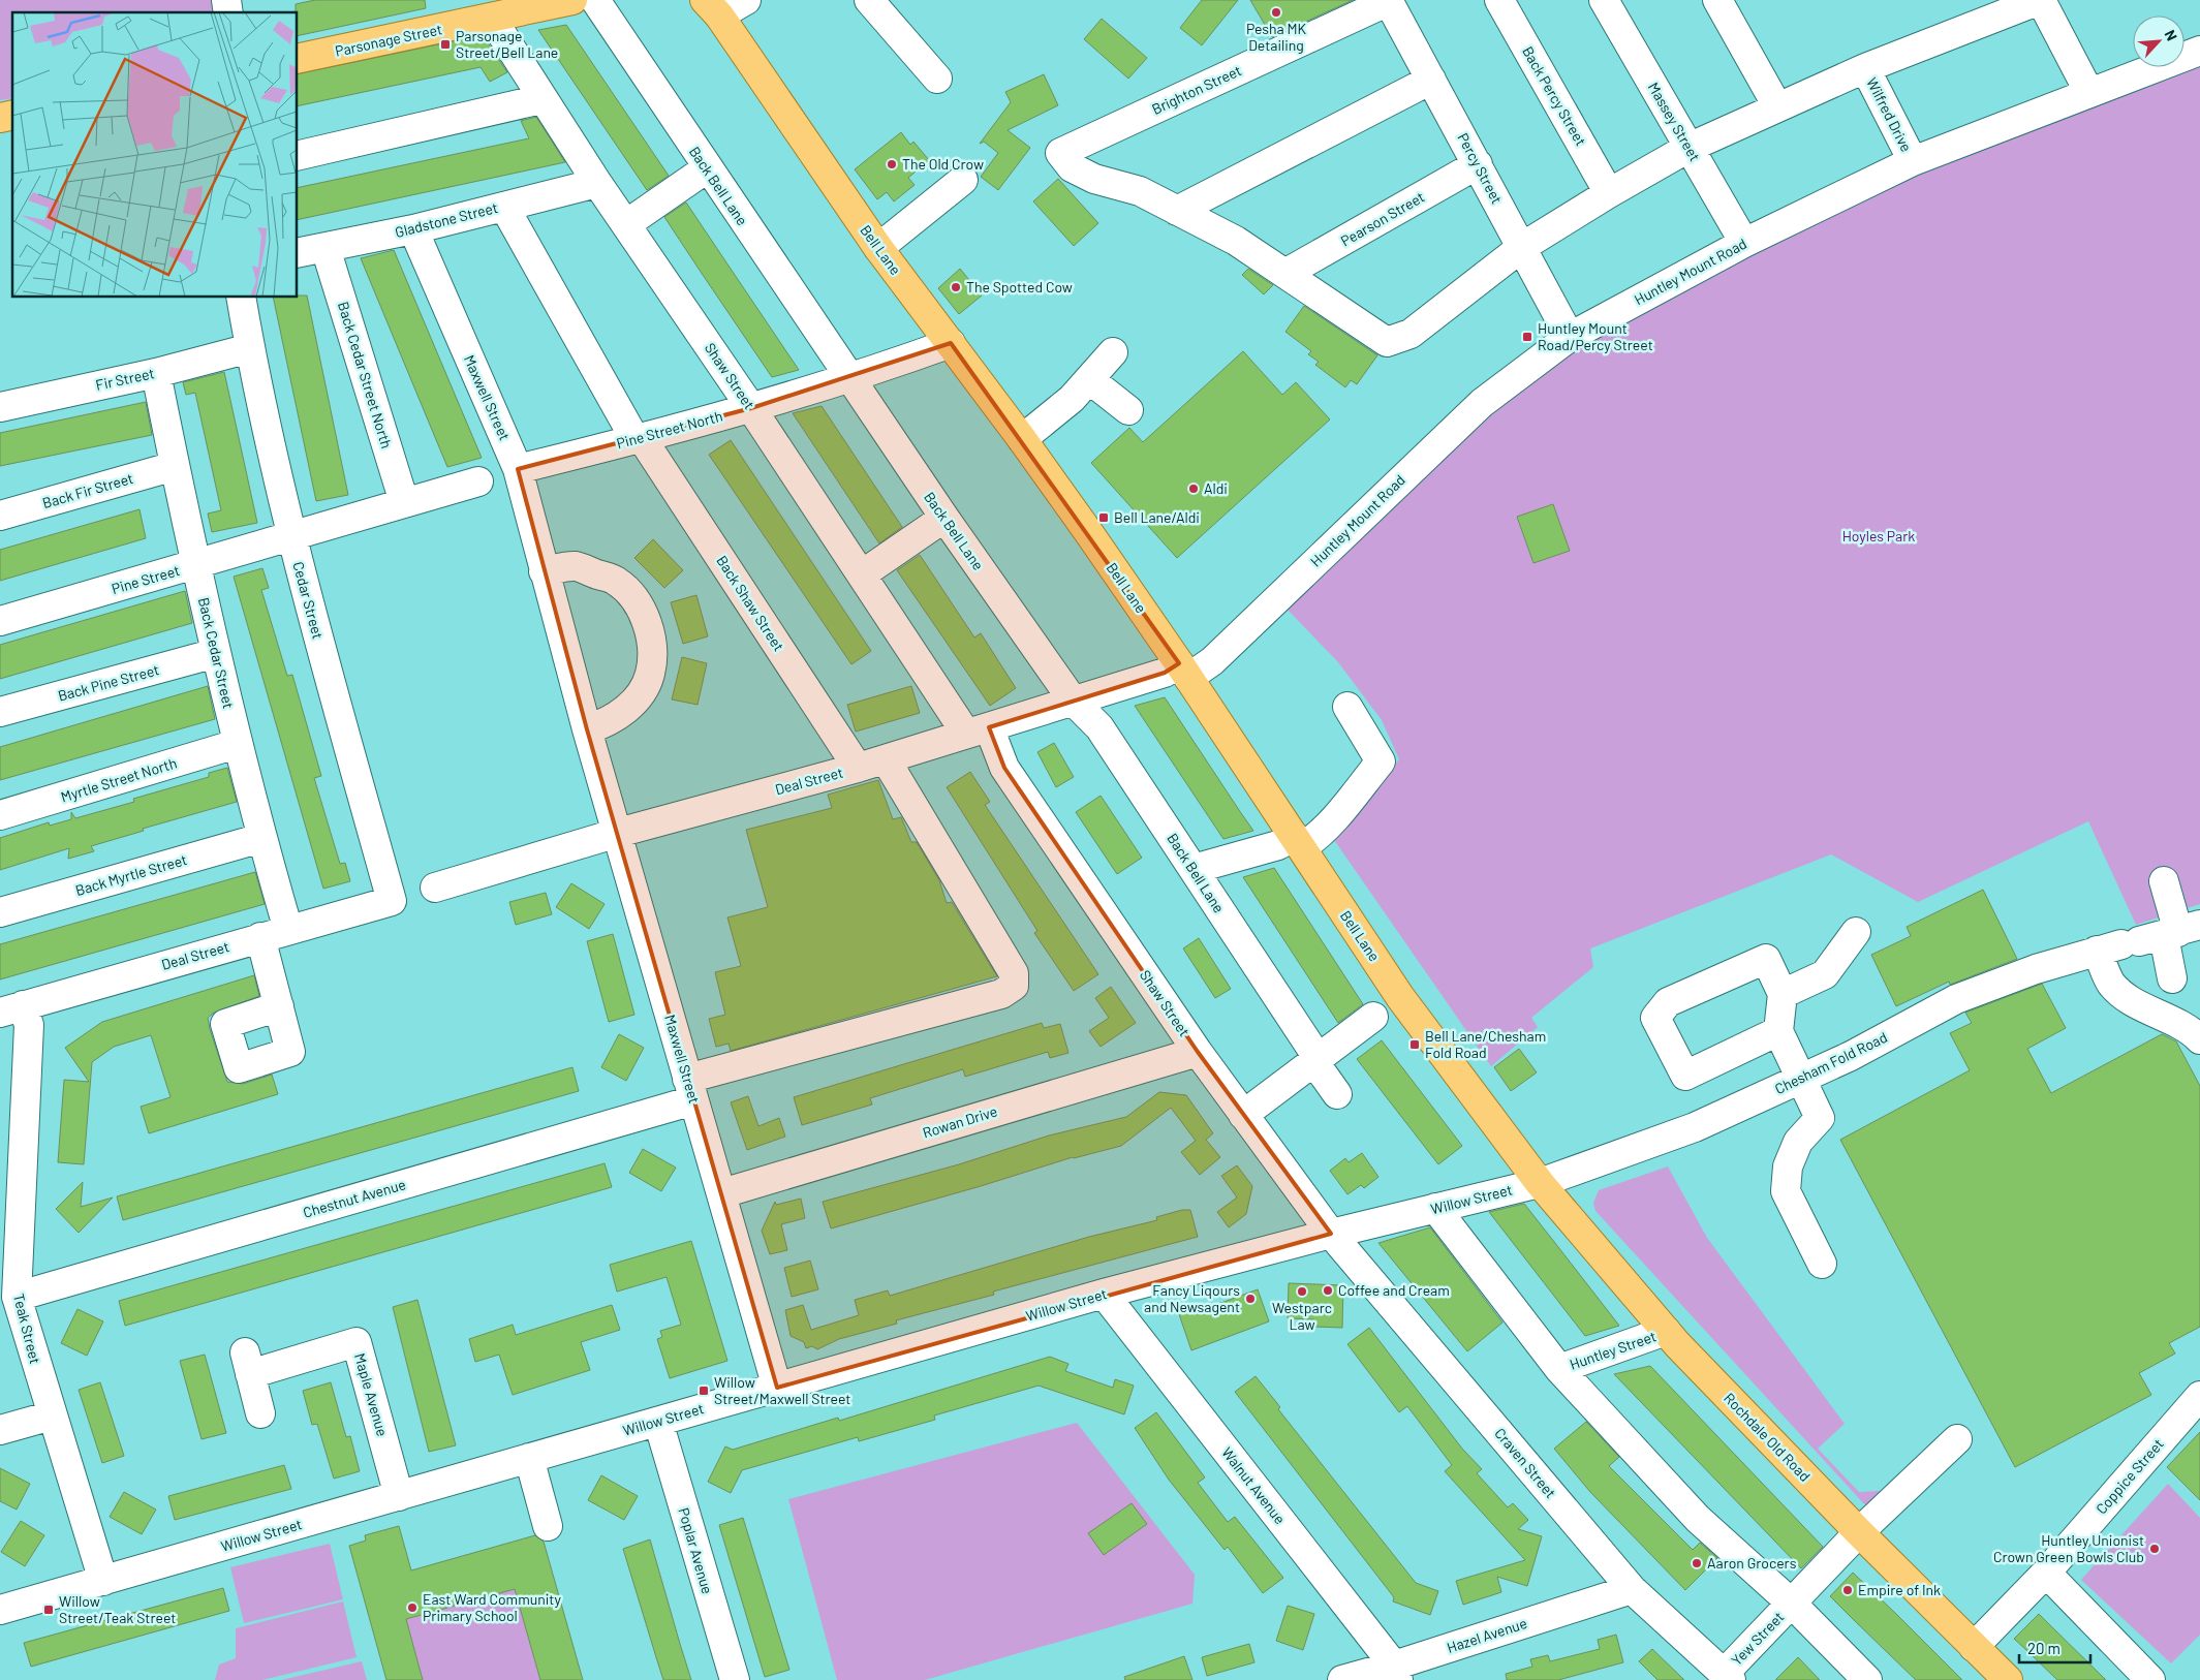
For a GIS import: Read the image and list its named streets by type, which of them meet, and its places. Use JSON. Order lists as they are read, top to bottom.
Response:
{
  "streets": {
    "main road": ["Parsonage Street", "Bell Lane", "Rochdale Old Road"],
    "street": [
      "Brighton Street",
      "Back Percy Street",
      "Wilfred Drive",
      "Massey Street",
      "Percy Street",
      "Back Bell Lane",
      "Pearson Street",
      "Gladstone Street",
      "Huntley Mount Road",
      "Back Cedar Street North",
      "Shaw Street",
      "Fir Street",
      "Maxwell Street",
      "Pine Street North",
      "Back Fir Street",
      "Pine Street",
      "Cedar Street",
      "Back Shaw Street",
      "Back Cedar Street",
      "Back Pine Street",
      "Myrtle Street North",
      "Deal Street",
      "Back Myrtle Street",
      "Chesham Fold Road",
      "Rowan Drive",
      "Chestnut Avenue",
      "Willow Street",
      "Teak Street",
      "Huntley Street",
      "Maple Avenue",
      "Craven Street",
      "Coppice Street",
      "Walnut Avenue",
      "Poplar Avenue",
      "Hazel Avenue",
      "Yew Street"
    ]
  },
  "crossings": [
    ["Parsonage Street", "Shaw Street"],
    ["Brighton Street", "Percy Street"],
    ["Wilfred Drive", "Huntley Mount Road"],
    ["Massey Street", "Huntley Mount Road"],
    ["Percy Street", "Pearson Street"],
    ["Percy Street", "Huntley Mount Road"],
    ["Back Bell Lane", "Pine Street North"],
    ["Back Bell Lane", "Deal Street"],
    ["Gladstone Street", "Back Cedar Street North"],
    ["Gladstone Street", "Shaw Street"],
    ["Gladstone Street", "Maxwell Street"],
    ["Gladstone Street", "Back Shaw Street"],
    ["Bell Lane", "Huntley Mount Road"],
    ["Bell Lane", "Pine Street North"],
    ["Bell Lane", "Deal Street"],
    ["Bell Lane", "Chesham Fold Road"],
    ["Bell Lane", "Willow Street"],
    ["Bell Lane", "Rochdale Old Road"],
    ["Huntley Mount Road", "Deal Street"],
    ["Shaw Street", "Pine Street North"],
    ["Shaw Street", "Deal Street"],
    ["Shaw Street", "Rowan Drive"],
    ["Shaw Street", "Willow Street"],
    ["Shaw Street", "Craven Street"],
    ["Fir Street", "Cedar Street"],
    ["Fir Street", "Back Cedar Street"],
    ["Maxwell Street", "Pine Street North"],
    ["Maxwell Street", "Deal Street"],
    ["Maxwell Street", "Rowan Drive"],
    ["Maxwell Street", "Chestnut Avenue"],
    ["Maxwell Street", "Willow Street"],
    ["Pine Street North", "Back Shaw Street"],
    ["Back Fir Street", "Back Cedar Street"],
    ["Pine Street", "Cedar Street"],
    ["Pine Street", "Back Cedar Street"],
    ["Cedar Street", "Deal Street"],
    ["Back Shaw Street", "Deal Street"],
    ["Back Cedar Street", "Back Pine Street"],
    ["Back Cedar Street", "Myrtle Street North"],
    ["Back Cedar Street", "Deal Street"],
    ["Back Cedar Street", "Back Myrtle Street"],
    ["Deal Street", "Chestnut Avenue"],
    ["Deal Street", "Teak Street"],
    ["Chesham Fold Road", "Willow Street"],
    ["Chesham Fold Road", "Rochdale Old Road"],
    ["Chestnut Avenue", "Teak Street"],
    ["Willow Street", "Teak Street"],
    ["Willow Street", "Maple Avenue"],
    ["Willow Street", "Rochdale Old Road"],
    ["Willow Street", "Craven Street"],
    ["Willow Street", "Walnut Avenue"],
    ["Willow Street", "Poplar Avenue"],
    ["Huntley Street", "Rochdale Old Road"],
    ["Rochdale Old Road", "Coppice Street"],
    ["Rochdale Old Road", "Yew Street"],
    ["Craven Street", "Hazel Avenue"],
    ["Craven Street", "Yew Street"],
    ["Walnut Avenue", "Hazel Avenue"]
  ],
  "parks": ["Hoyles Park"],
  "places": {
    "other": [
      "Pesha MK Detailing",
      "The Old Crow",
      "The Spotted Cow",
      "Aldi",
      "Coffee and Cream",
      "Westparc Law",
      "Fancy Liqours and Newsagent",
      "Huntley Unionist Crown Green Bowls Club",
      "Aaron Grocers",
      "Empire of Ink",
      "East Ward Community Primary School"
    ],
    "transit": [
      "Parsonage Street/Bell Lane",
      "Huntley Mount Road/Percy Street",
      "Bell Lane/Aldi",
      "Bell Lane/Chesham Fold Road",
      "Willow Street/Maxwell Street",
      "Willow Street/Teak Street"
    ]
  },
  "scale_bar": "20 m",
  "north": "top right"
}
